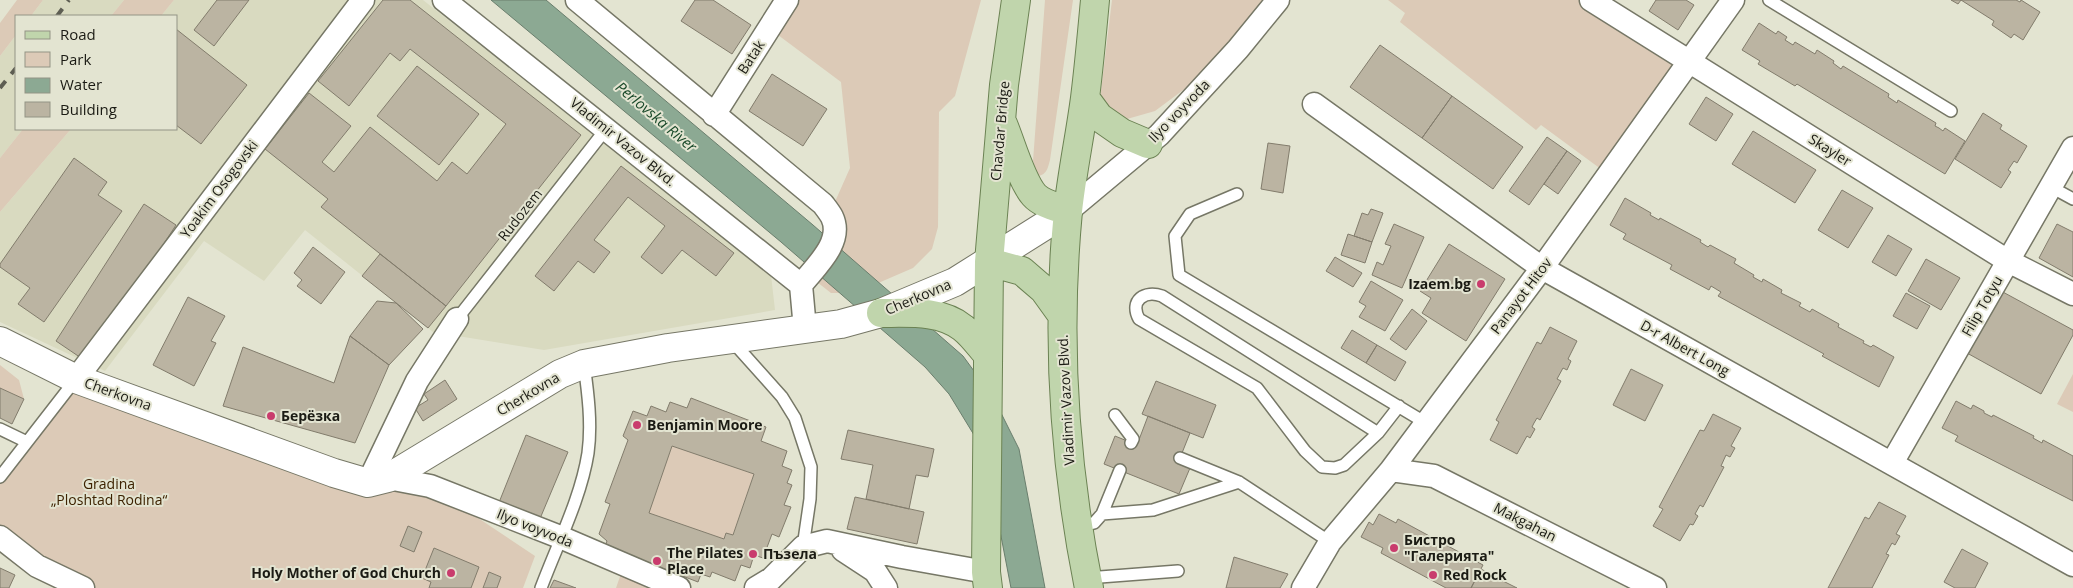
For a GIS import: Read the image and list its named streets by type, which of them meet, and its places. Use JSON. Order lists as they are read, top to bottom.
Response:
{
  "streets": {
    "main road": ["Chavdar Bridge", "Vladimir Vazov Blvd."],
    "street": [
      "Batak",
      "Ilyo voyvoda",
      "Skayler",
      "Yoakim Osogovski",
      "Panayot Hitov",
      "Cherkovna",
      "Filip Totyu",
      "D-r Albert Long",
      "Makgahan"
    ],
    "lane": ["Rudozem"]
  },
  "crossings": [
    ["Ilyo voyvoda", "Vladimir Vazov Blvd."],
    ["Ilyo voyvoda", "Cherkovna"],
    ["Chavdar Bridge", "Cherkovna"],
    ["Vladimir Vazov Blvd.", "Rudozem"],
    ["Vladimir Vazov Blvd.", "Cherkovna"],
    ["Skayler", "Panayot Hitov"],
    ["Skayler", "Filip Totyu"],
    ["Yoakim Osogovski", "Cherkovna"],
    ["Panayot Hitov", "D-r Albert Long"],
    ["Panayot Hitov", "Makgahan"],
    ["Filip Totyu", "D-r Albert Long"]
  ],
  "water": ["Perlovska River"],
  "parks": ["Gradina „Ploshtad Rodina“"],
  "places": [
    "Izaem.bg",
    "Берёзка",
    "Benjamin Moore",
    "Бистро \"Галерията\"",
    "Пъзела",
    "The Pilates Place",
    "Holy Mother of God Church",
    "Red Rock"
  ],
  "legend": [
    "Road",
    "Park",
    "Water",
    "Building"
  ]
}
